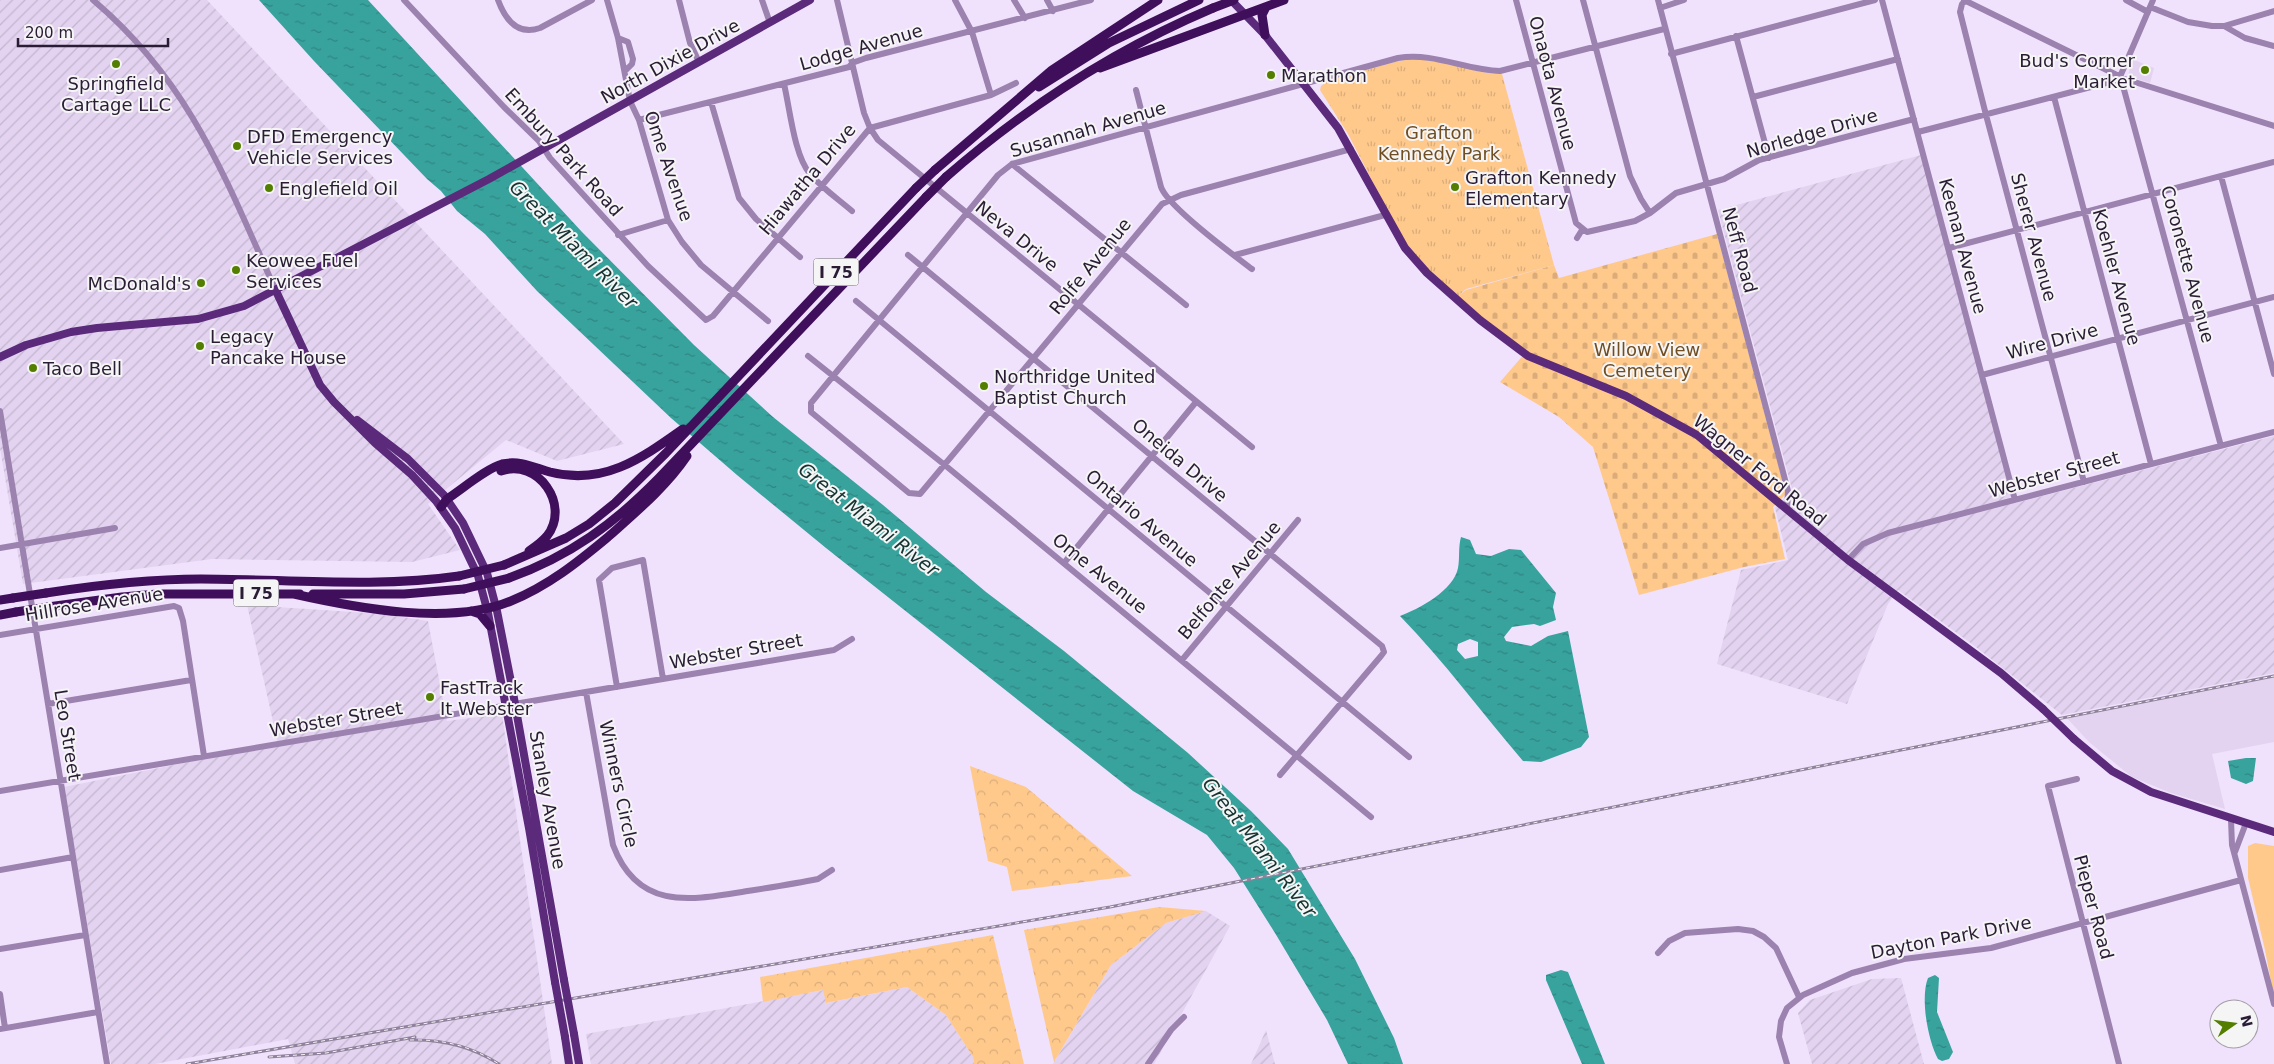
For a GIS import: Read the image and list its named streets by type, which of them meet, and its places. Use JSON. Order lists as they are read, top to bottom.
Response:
{
  "streets": {
    "highway": ["I 75"],
    "main road": ["North Dixie Drive", "Wagner Ford Road", "Stanley Avenue"],
    "street": [
      "Lodge Avenue",
      "Onaota Avenue",
      "Susannah Avenue",
      "Norledge Drive",
      "Embury Park Road",
      "Ome Avenue",
      "Hiawatha Drive",
      "Neva Drive",
      "Sherer Avenue",
      "Keenan Avenue",
      "Neff Road",
      "Coronette Avenue",
      "Rolfe Avenue",
      "Koehler Avenue",
      "Wire Drive",
      "Oneida Drive",
      "Webster Street",
      "Ontario Avenue",
      "Belfonte Avenue",
      "Hillrose Avenue",
      "Leo Street",
      "Winners Circle",
      "Pieper Road",
      "Dayton Park Drive"
    ]
  },
  "crossings": [
    ["Lodge Avenue", "Ome Avenue"],
    ["Lodge Avenue", "Neva Drive"],
    ["North Dixie Drive", "Embury Park Road"],
    ["North Dixie Drive", "Ome Avenue"],
    ["North Dixie Drive", "Stanley Avenue"],
    ["Onaota Avenue", "Susannah Avenue"],
    ["Onaota Avenue", "Norledge Drive"],
    ["Susannah Avenue", "Ome Avenue"],
    ["Susannah Avenue", "Neva Drive"],
    ["Susannah Avenue", "Neff Road"],
    ["Susannah Avenue", "Rolfe Avenue"],
    ["Susannah Avenue", "Oneida Drive"],
    ["Susannah Avenue", "Wagner Ford Road"],
    ["Susannah Avenue", "Ontario Avenue"],
    ["Norledge Drive", "Keenan Avenue"],
    ["Norledge Drive", "Neff Road"],
    ["Embury Park Road", "Hiawatha Drive"],
    ["Ome Avenue", "Hiawatha Drive"],
    ["Ome Avenue", "Rolfe Avenue"],
    ["Ome Avenue", "Belfonte Avenue"],
    ["Hiawatha Drive", "Neva Drive"],
    ["Neva Drive", "Rolfe Avenue"],
    ["Sherer Avenue", "Wire Drive"],
    ["Sherer Avenue", "Webster Street"],
    ["Keenan Avenue", "Wire Drive"],
    ["Keenan Avenue", "Webster Street"],
    ["Neff Road", "Wagner Ford Road"],
    ["Coronette Avenue", "Wire Drive"],
    ["Coronette Avenue", "Webster Street"],
    ["Rolfe Avenue", "Oneida Drive"],
    ["Rolfe Avenue", "Wagner Ford Road"],
    ["Rolfe Avenue", "Ontario Avenue"],
    ["I 75", "Wagner Ford Road"],
    ["Koehler Avenue", "Wire Drive"],
    ["Koehler Avenue", "Webster Street"],
    ["Oneida Drive", "Ontario Avenue"],
    ["Oneida Drive", "Belfonte Avenue"],
    ["Wagner Ford Road", "Webster Street"],
    ["Webster Street", "Leo Street"],
    ["Webster Street", "Winners Circle"],
    ["Webster Street", "Stanley Avenue"],
    ["Ontario Avenue", "Belfonte Avenue"],
    ["Hillrose Avenue", "Leo Street"],
    ["Pieper Road", "Dayton Park Drive"]
  ],
  "water": ["Great Miami River"],
  "parks": ["Grafton Kennedy Park", "Willow View Cemetery"],
  "places": [
    "Springfield Cartage LLC",
    "Bud's Corner Market",
    "Marathon",
    "DFD Emergency Vehicle Services",
    "Grafton Kennedy Elementary",
    "Englefield Oil",
    "Keowee Fuel Services",
    "McDonald's",
    "Legacy Pancake House",
    "Taco Bell",
    "Northridge United Baptist Church",
    "FastTrack It Webster"
  ],
  "scale_bar": "200 m",
  "north": "right"
}
